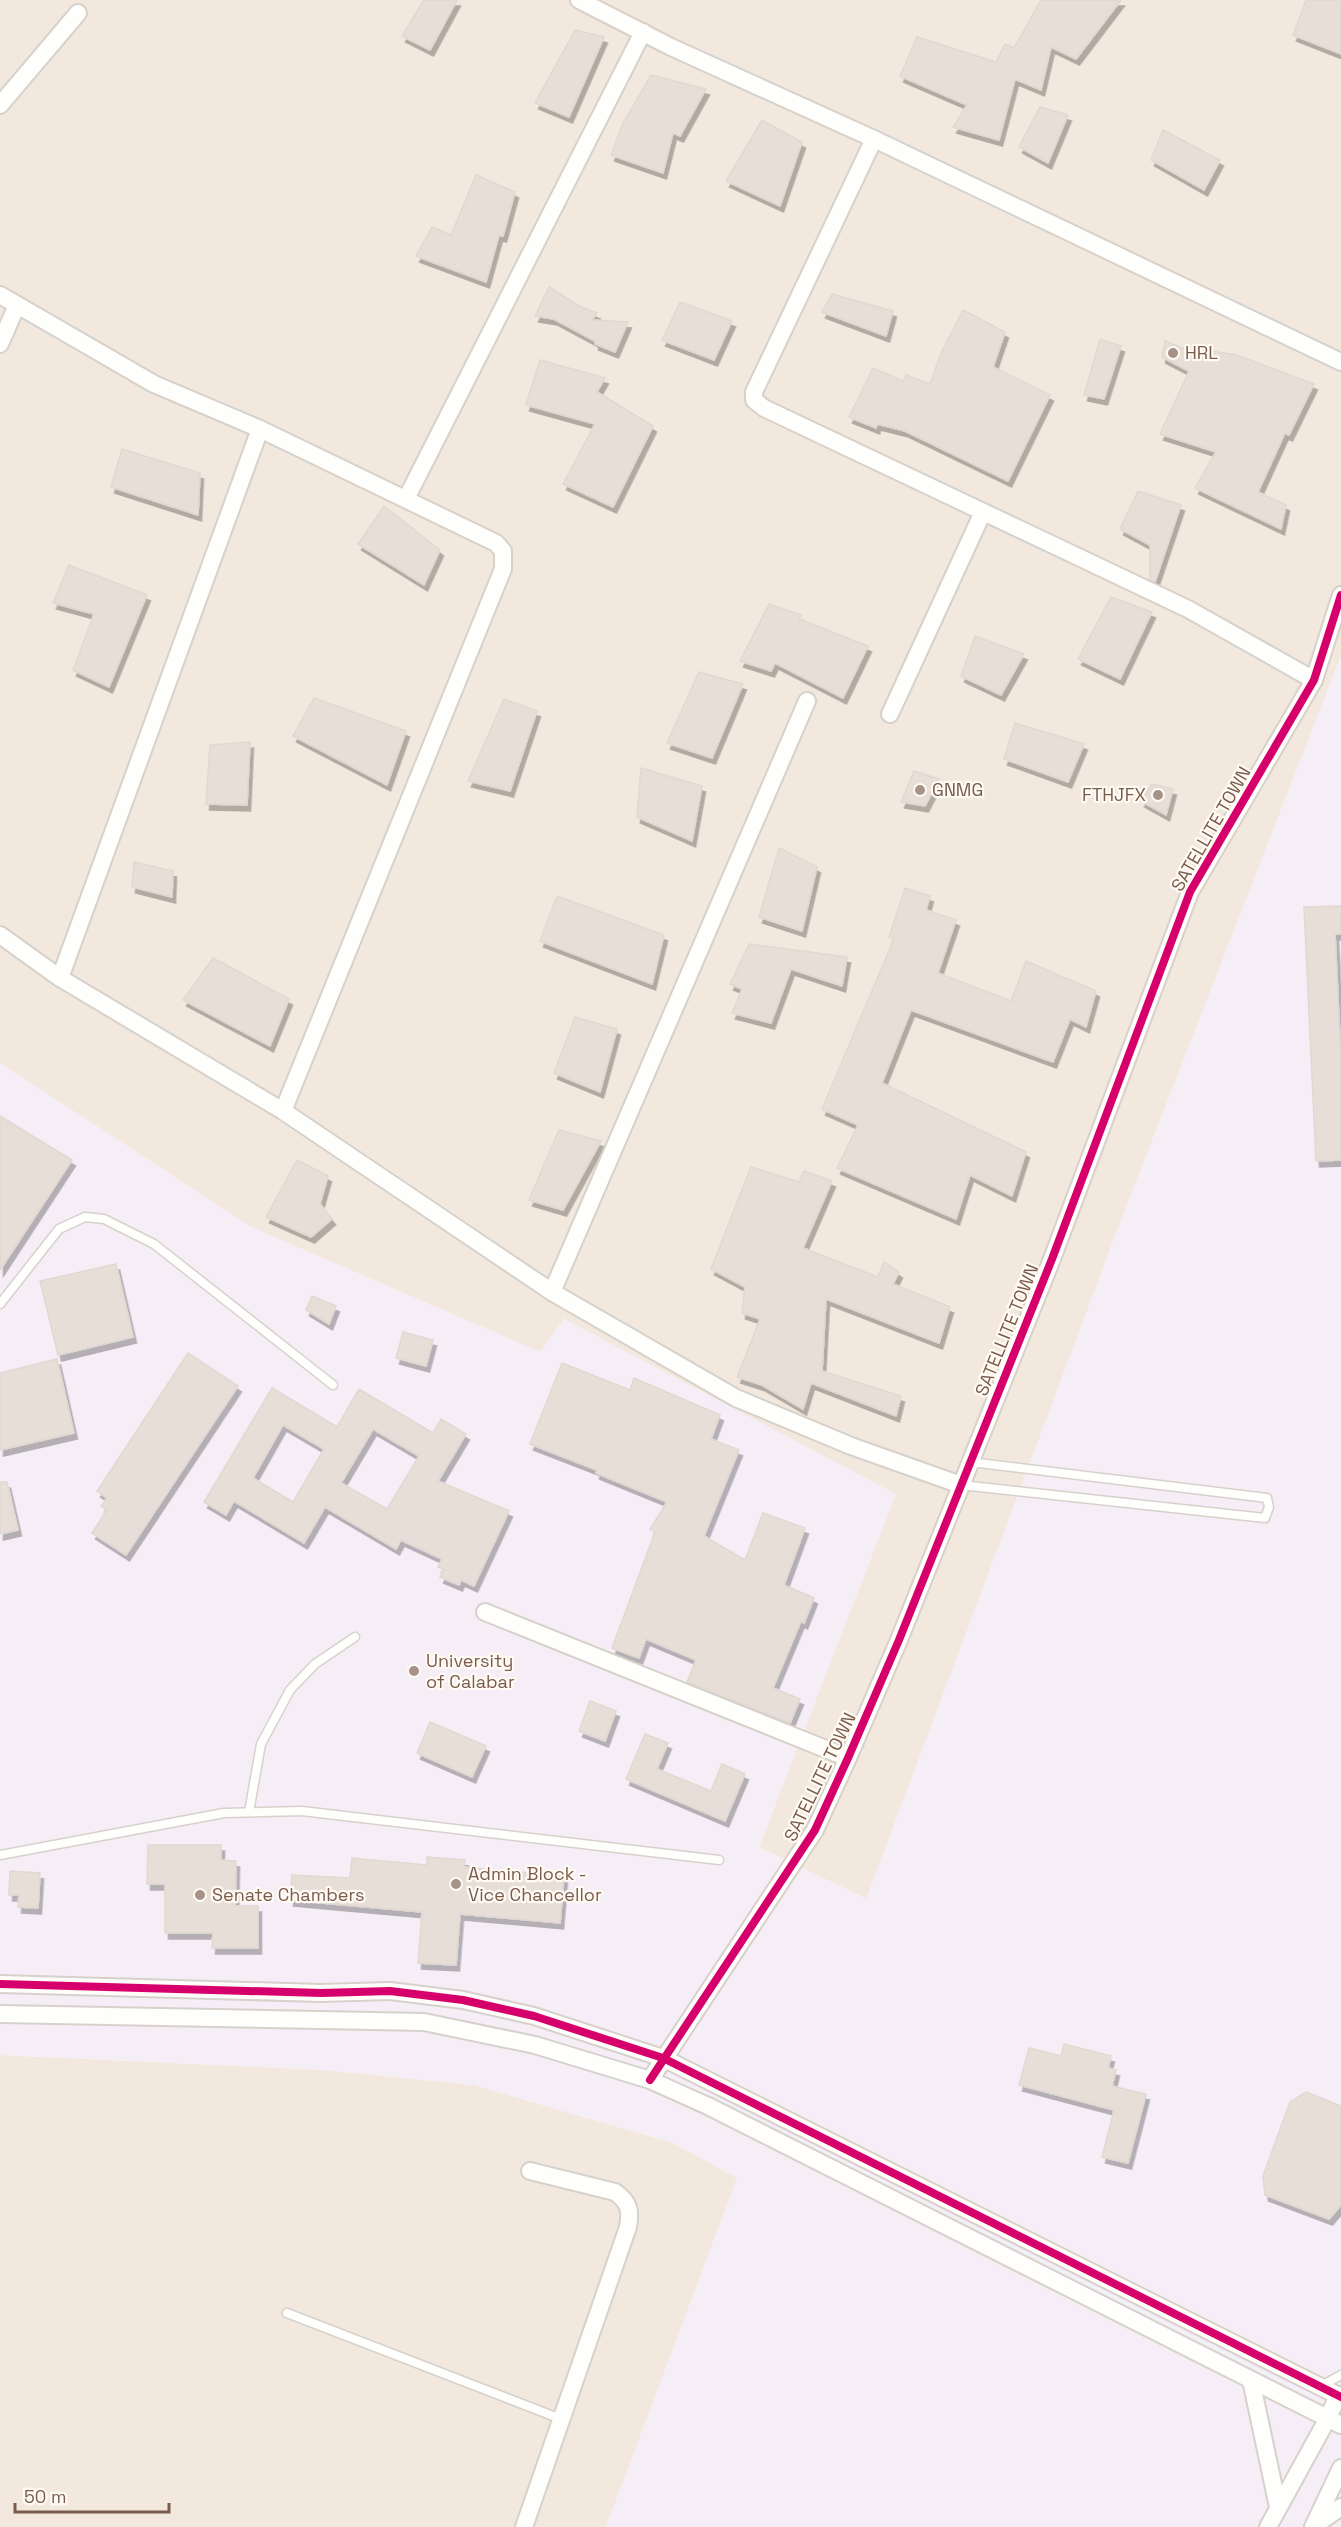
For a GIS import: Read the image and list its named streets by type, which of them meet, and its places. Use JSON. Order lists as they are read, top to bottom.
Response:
{
  "streets": {
    "street": ["SATELLITE TOWN"]
  },
  "places": [
    "HRL",
    "GNMG",
    "FTHJFX",
    "University of Calabar",
    "Admin Block - Vice Chancellor",
    "Senate Chambers"
  ],
  "scale_bar": "50 m"
}
